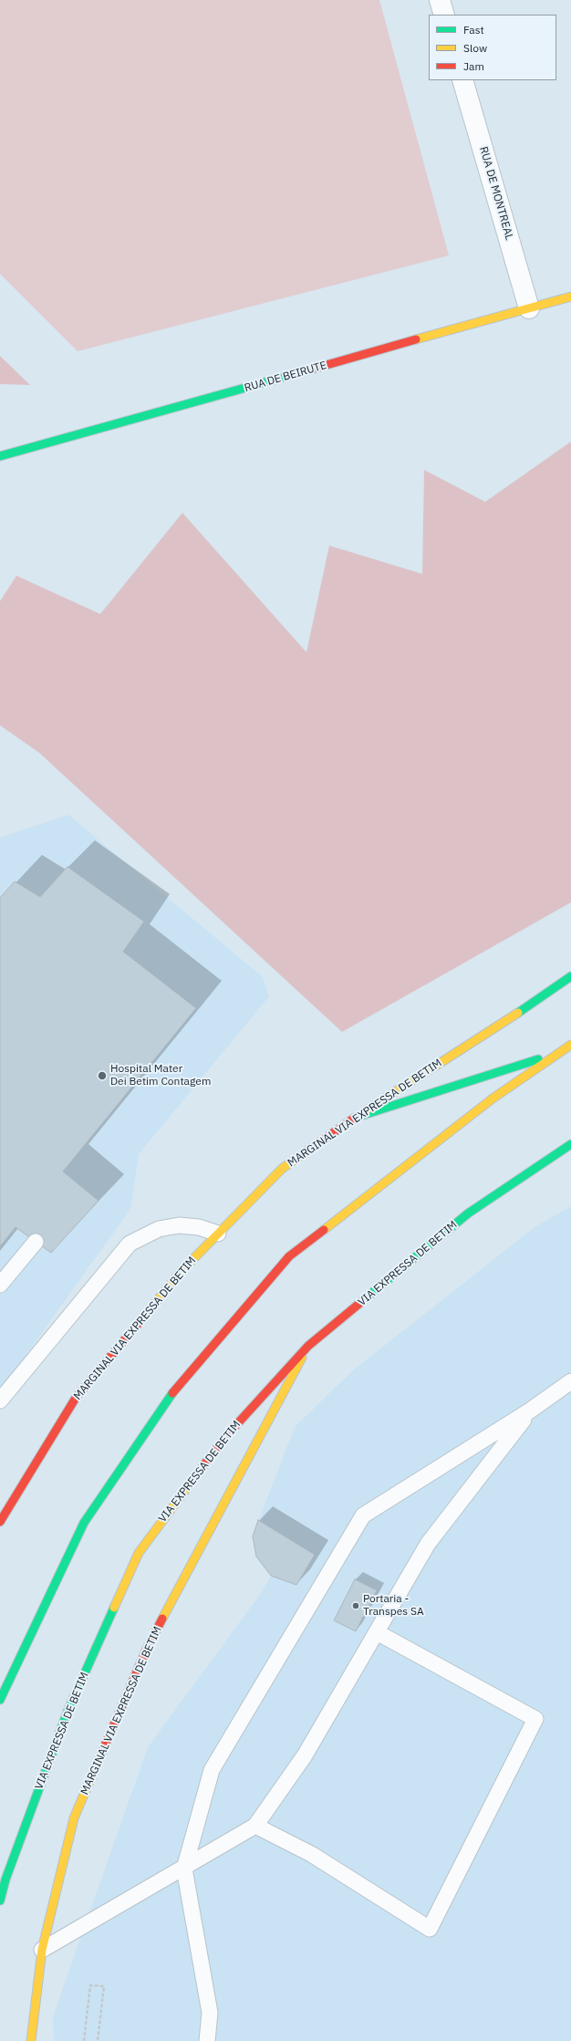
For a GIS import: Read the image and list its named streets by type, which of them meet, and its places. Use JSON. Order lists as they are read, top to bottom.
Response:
{
  "streets": {
    "main road": ["RUA DE BEIRUTE", "MARGINAL VIA EXPRESSA DE BETIM", "VIA EXPRESSA DE BETIM"],
    "street": ["RUA DE MONTREAL"]
  },
  "crossings": [
    ["RUA DE MONTREAL", "RUA DE BEIRUTE"],
    ["MARGINAL VIA EXPRESSA DE BETIM", "VIA EXPRESSA DE BETIM"]
  ],
  "places": ["Hospital Mater Dei Betim Contagem", "Portaria - Transpes SA"],
  "legend": ["Fast", "Slow", "Jam"]
}
